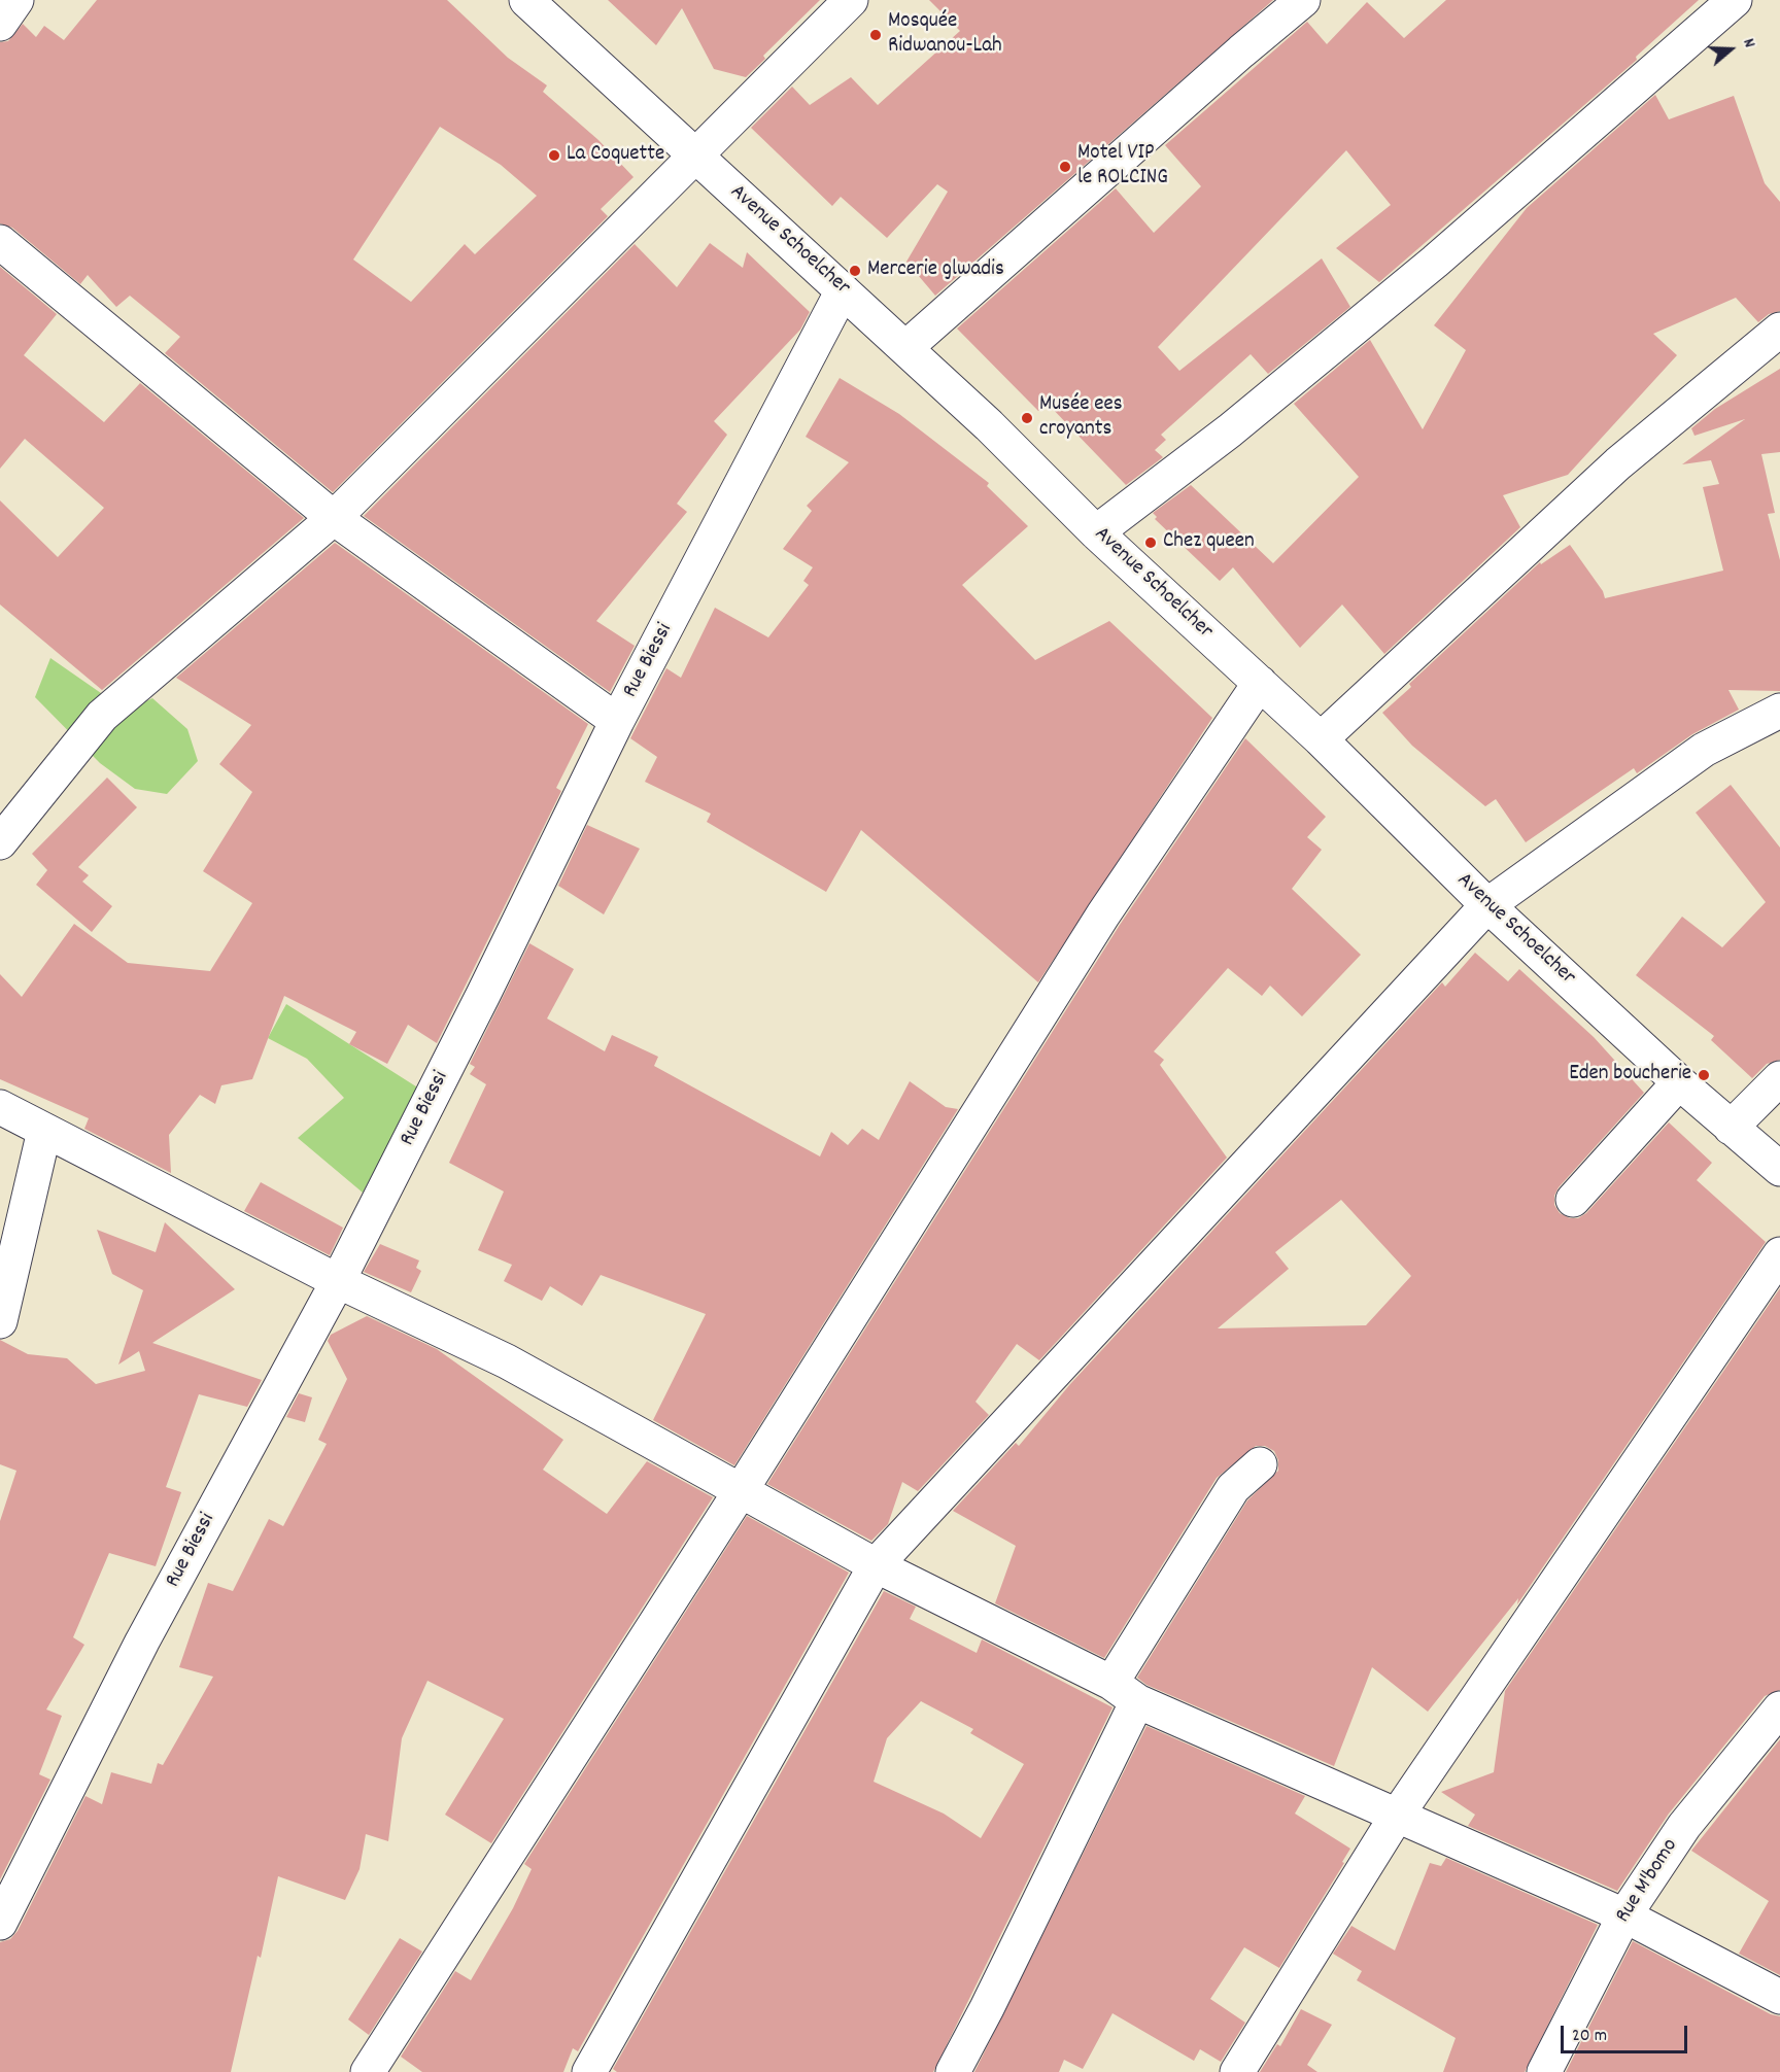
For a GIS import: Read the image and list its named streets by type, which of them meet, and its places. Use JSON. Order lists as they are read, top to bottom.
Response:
{
  "streets": {
    "street": ["Avenue Schoelcher", "Rue Biessi", "Rue M'bomo"]
  },
  "crossings": [
    ["Avenue Schoelcher", "Rue Biessi"]
  ],
  "places": [
    "Mosquée Ridwanou-Lah",
    "La Coquette",
    "Motel VIP le ROLCING",
    "Mercerie glwadis",
    "Musée ees croyants",
    "Chez queen",
    "Eden boucherie"
  ],
  "scale_bar": "20 m",
  "north": "right"
}
